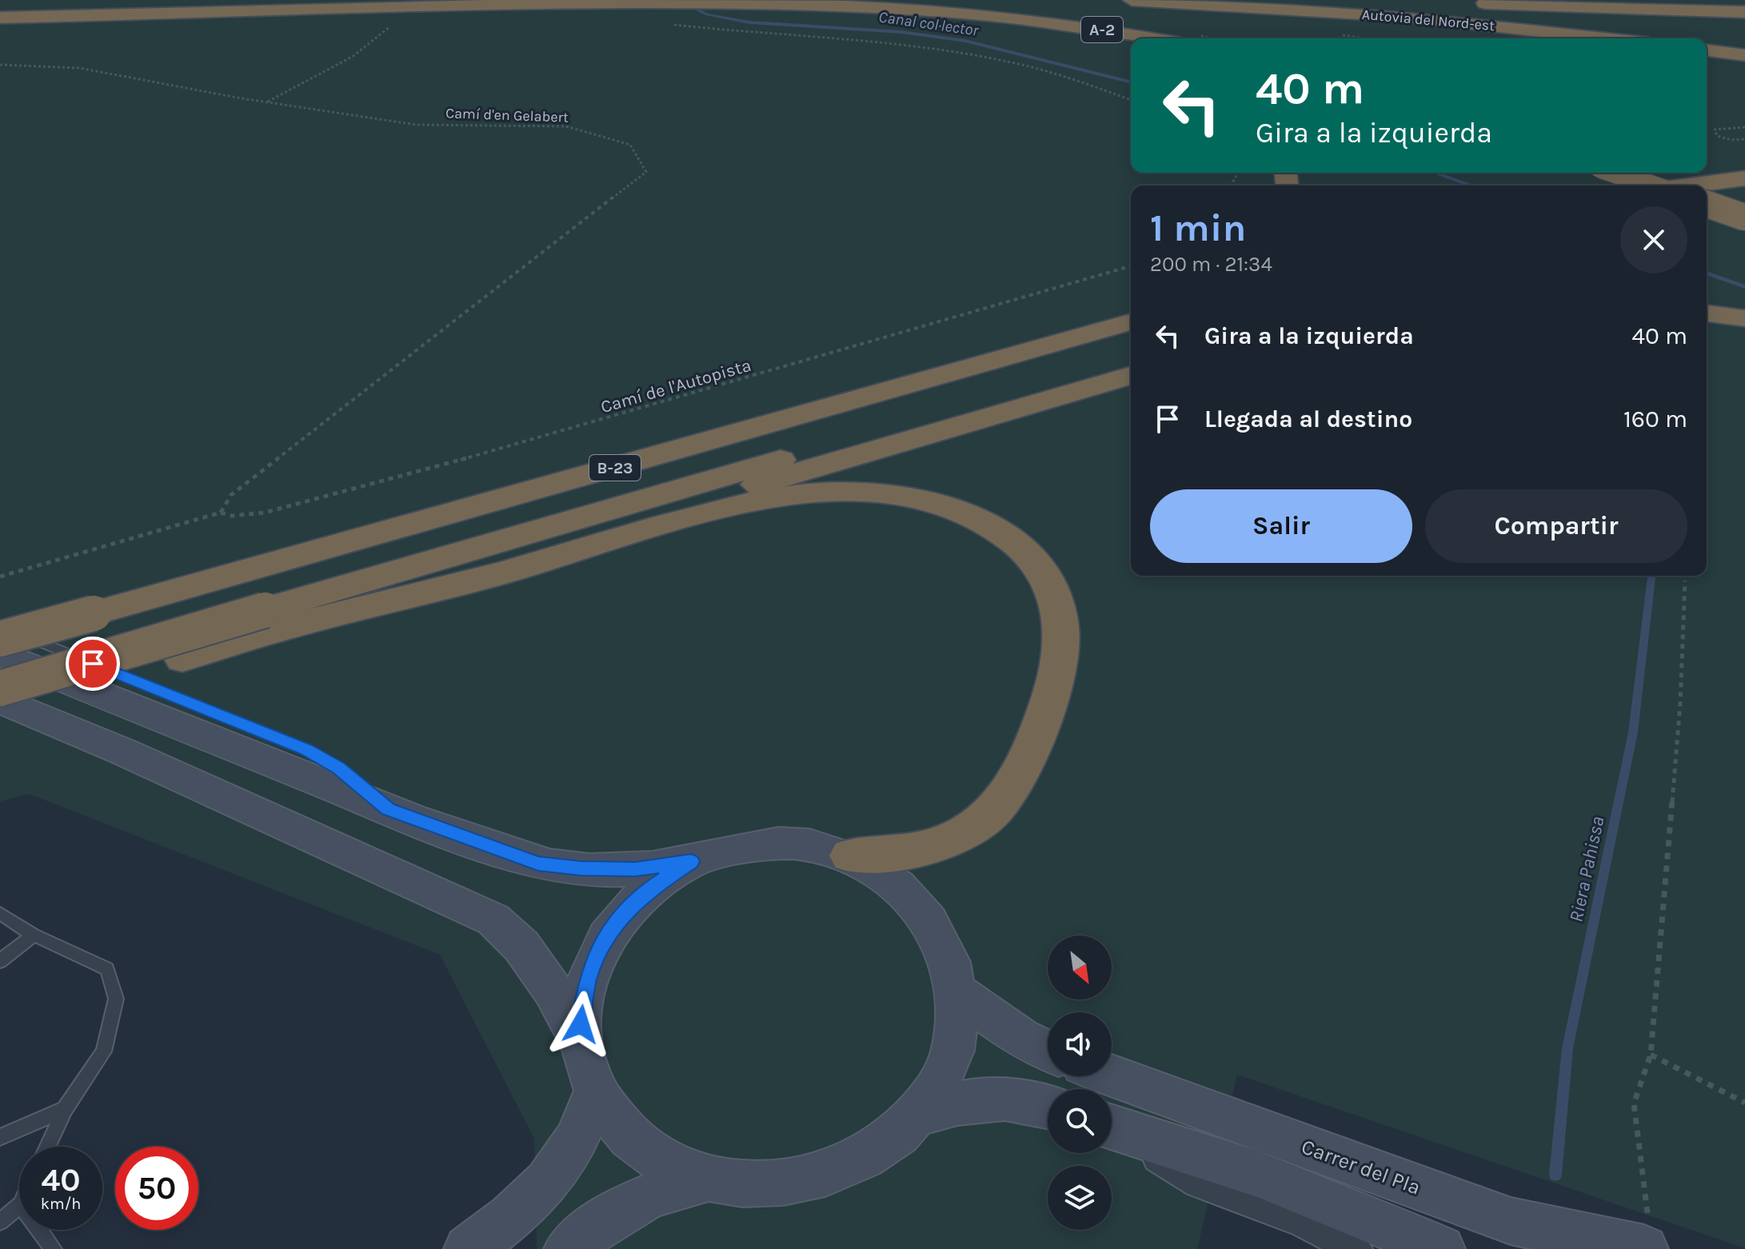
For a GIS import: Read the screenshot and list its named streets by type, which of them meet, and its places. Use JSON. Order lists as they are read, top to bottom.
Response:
{
  "streets": {
    "highway": ["Autovia del Nord-est", "A-2", "B-23"],
    "main road": ["Carrer del Pla"],
    "path": ["Camí d'en Gelabert", "Camí de l'Autopista"]
  },
  "crossings": [
    ["Camí d'en Gelabert", "Camí de l'Autopista"]
  ],
  "water": ["Canal col·lector", "Riera Pahissa"],
  "north": "bottom right",
  "page": {
    "turn": ["40 m", "Gira a la izquierda"],
    "heading": ["1 min", "200 m · 21:34"],
    "list": [
      {
        "name": "Gira a la izquierda",
        "value": "40 m"
      },
      {
        "name": "Llegada al destino",
        "value": "160 m"
      }
    ],
    "buttons": ["Salir", "Compartir"],
    "speed": "40 km/h",
    "limit": "50"
  }
}
